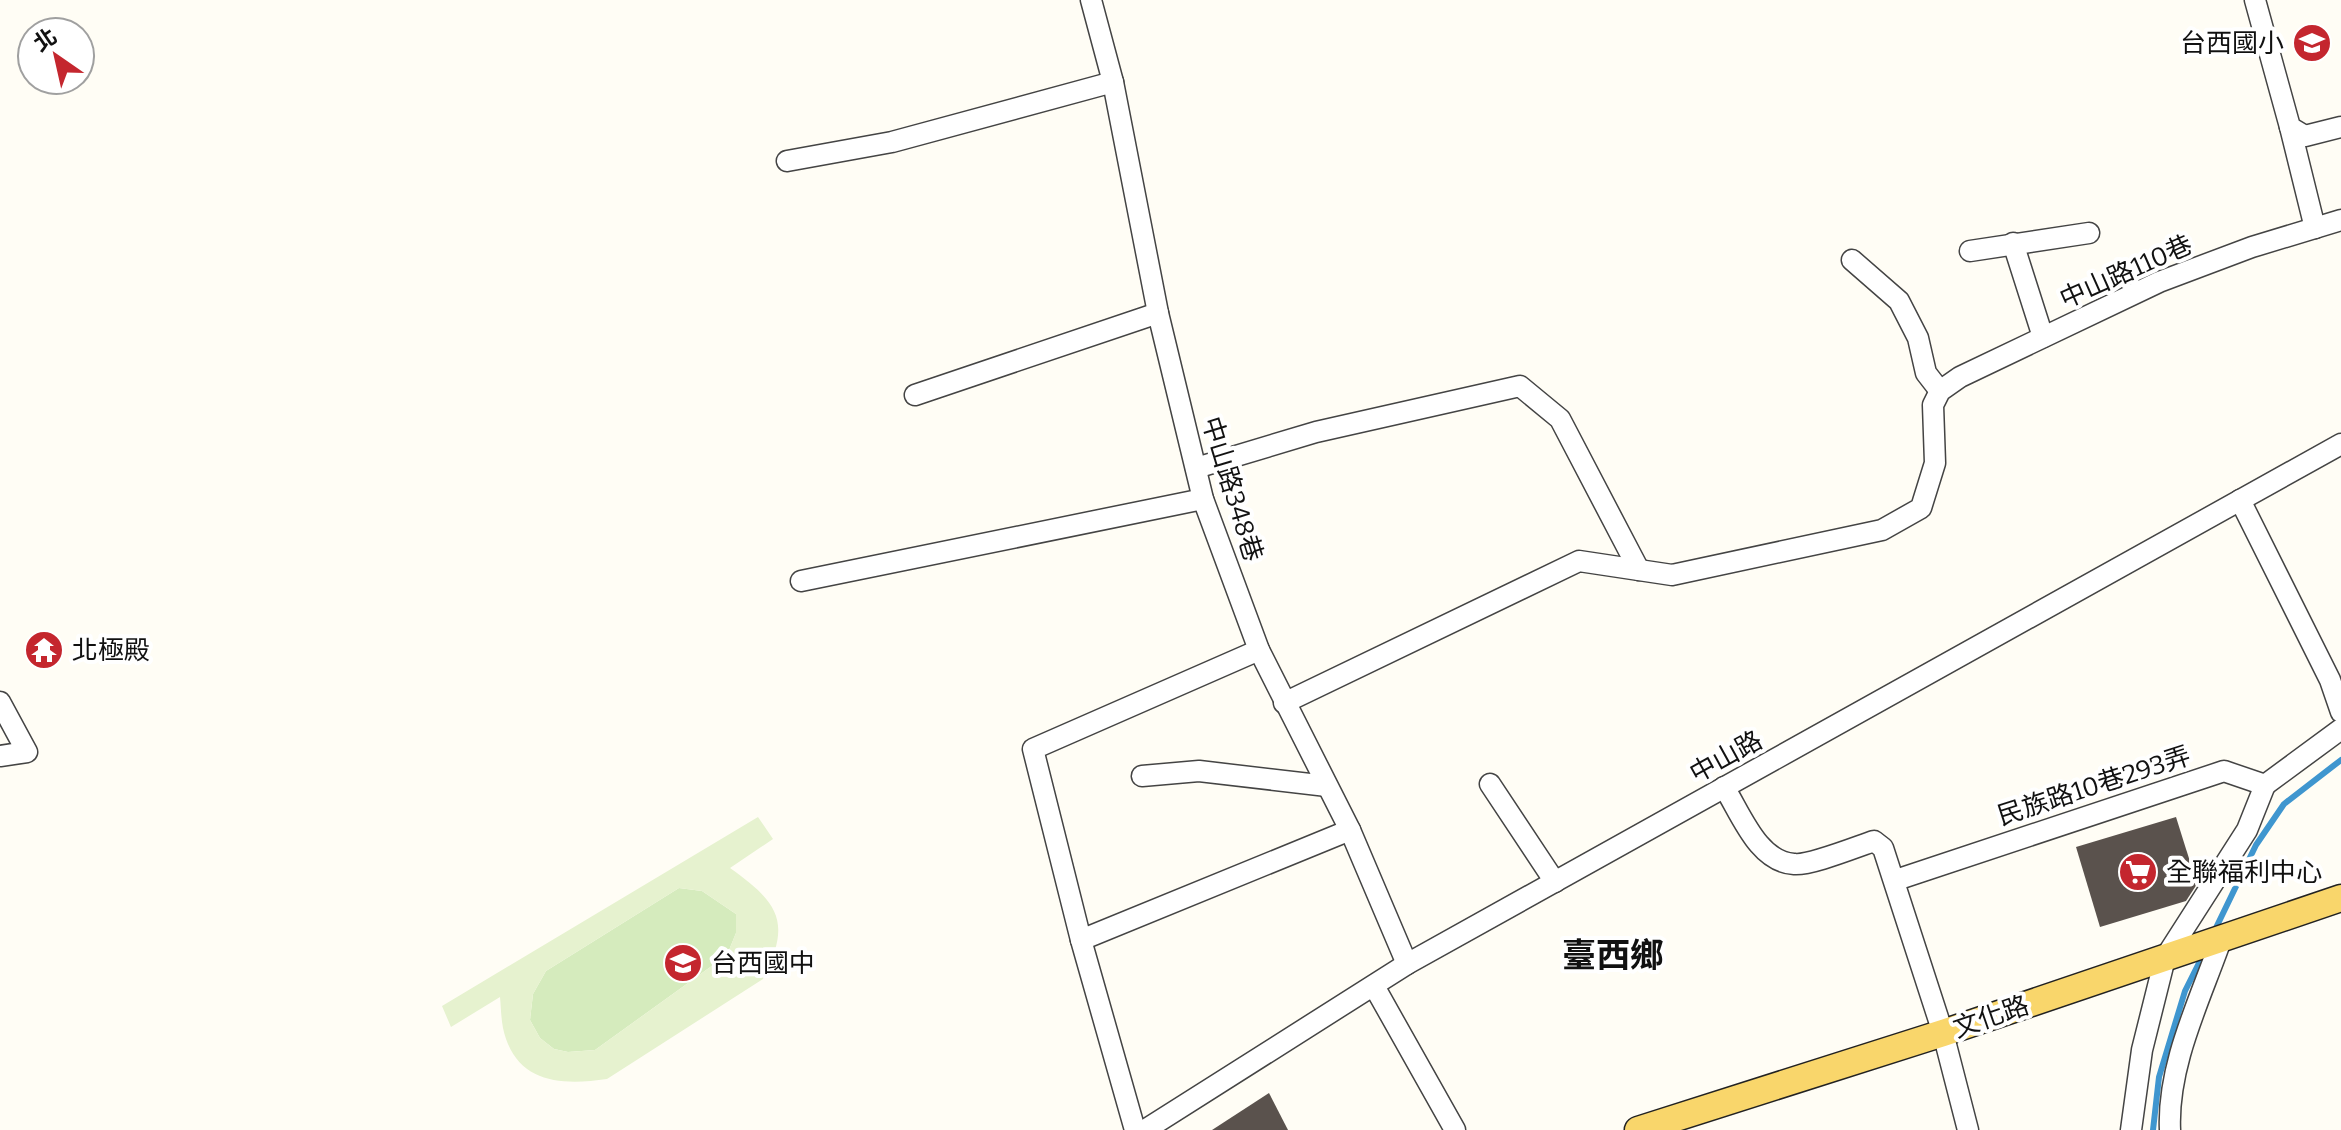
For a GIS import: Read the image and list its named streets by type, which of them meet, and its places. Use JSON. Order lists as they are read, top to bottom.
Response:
{
  "streets": {
    "main road": ["文化路"],
    "street": [
      "中山路110巷",
      "中山路348巷",
      "中山路",
      "民族路10巷293弄"
    ]
  },
  "crossings": [
    ["中山路348巷", "中山路"]
  ],
  "districts": ["臺西鄉"],
  "places": {
    "school or university": ["台西國小", "台西國中"],
    "temple": ["北極殿"],
    "supermarket": ["全聯福利中心"]
  },
  "north": "top left"
}
